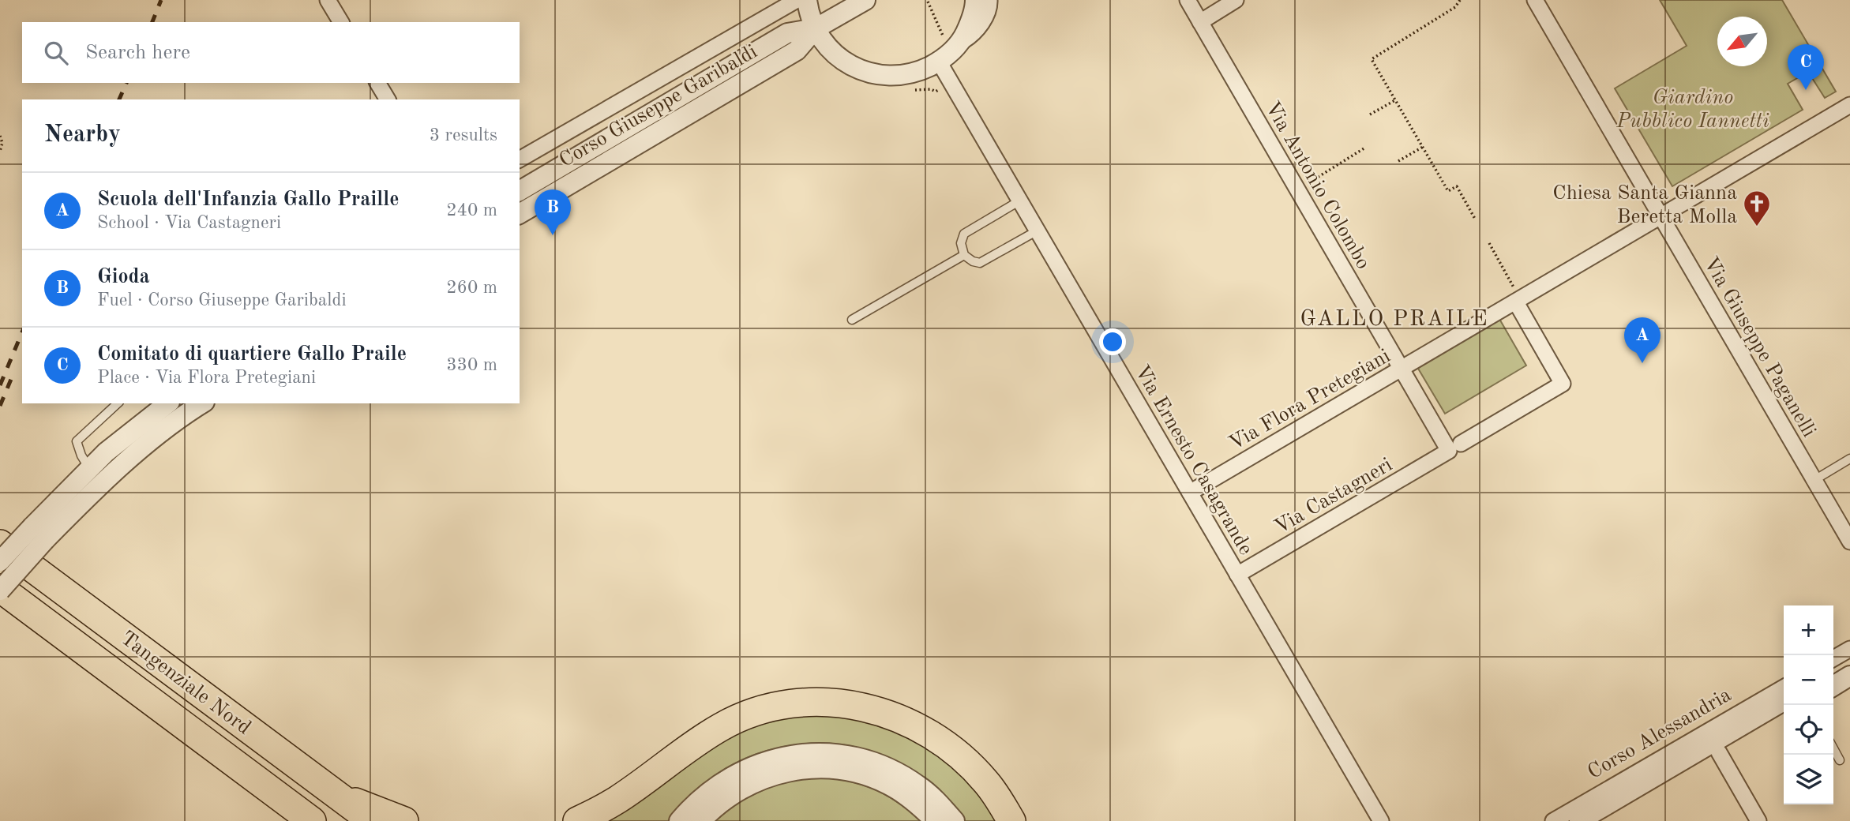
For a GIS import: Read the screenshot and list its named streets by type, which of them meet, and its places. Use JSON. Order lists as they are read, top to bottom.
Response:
{
  "streets": {
    "highway": ["Tangenziale Nord"],
    "street": [
      "Corso Giuseppe Garibaldi",
      "Via Antonio Colombo",
      "Via Giuseppe Paganelli",
      "Via Flora Pretegiani",
      "Via Ernesto Casagrande",
      "Via Castagneri",
      "Corso Alessandria"
    ]
  },
  "crossings": [
    ["Via Antonio Colombo", "Via Flora Pretegiani"],
    ["Via Antonio Colombo", "Via Castagneri"],
    ["Via Giuseppe Paganelli", "Via Flora Pretegiani"],
    ["Via Flora Pretegiani", "Via Ernesto Casagrande"],
    ["Via Flora Pretegiani", "Via Castagneri"],
    ["Via Ernesto Casagrande", "Via Castagneri"]
  ],
  "districts": ["GALLO PRAILE"],
  "parks": ["Giardino Pubblico Iannetti"],
  "places": {
    "church": ["Chiesa Santa Gianna Beretta Molla"]
  },
  "north": "bottom left",
  "page": {
    "search": "Search here",
    "pins": ["C", "B", "A"],
    "heading": ["Nearby", "3 results"],
    "list": [
      {
        "mark": "A",
        "name": "Scuola dell'Infanzia Gallo Praille",
        "note": "School · Via Castagneri",
        "value": "240 m"
      },
      {
        "mark": "B",
        "name": "Gioda",
        "note": "Fuel · Corso Giuseppe Garibaldi",
        "value": "260 m"
      },
      {
        "mark": "C",
        "name": "Comitato di quartiere Gallo Praile",
        "note": "Place · Via Flora Pretegiani",
        "value": "330 m"
      }
    ],
    "map_buttons": ["+", "−"]
  }
}
